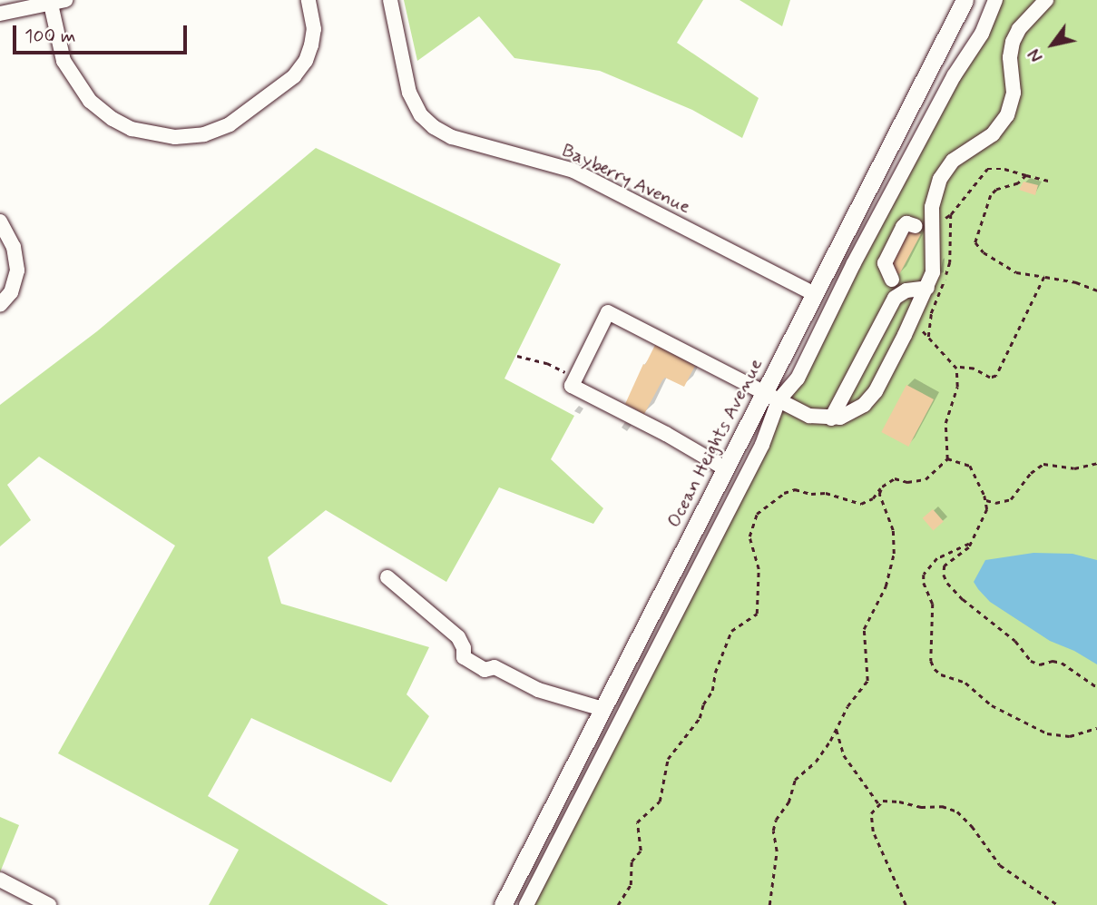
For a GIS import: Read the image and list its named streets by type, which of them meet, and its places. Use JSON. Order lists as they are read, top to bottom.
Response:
{
  "streets": {
    "main road": ["Ocean Heights Avenue"],
    "street": ["Bayberry Avenue"]
  },
  "crossings": [
    ["Bayberry Avenue", "Ocean Heights Avenue"]
  ],
  "scale_bar": "100 m",
  "north": "bottom left"
}
